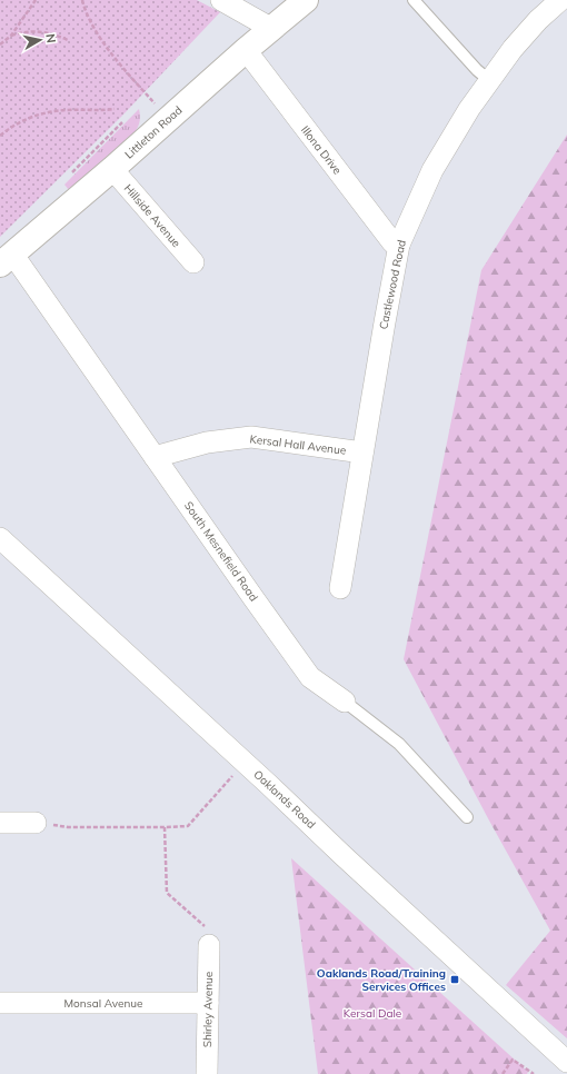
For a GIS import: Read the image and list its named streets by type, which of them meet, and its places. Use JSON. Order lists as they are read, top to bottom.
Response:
{
  "streets": {
    "street": [
      "Littleton Road",
      "Illona Drive",
      "Hillside Avenue",
      "Castlewood Road",
      "Kersal Hall Avenue",
      "South Mesnefield Road",
      "Oaklands Road",
      "Monsal Avenue",
      "Shirley Avenue"
    ]
  },
  "crossings": [
    ["Littleton Road", "Illona Drive"],
    ["Littleton Road", "Hillside Avenue"],
    ["Littleton Road", "South Mesnefield Road"],
    ["Illona Drive", "Castlewood Road"],
    ["Castlewood Road", "Kersal Hall Avenue"],
    ["Kersal Hall Avenue", "South Mesnefield Road"],
    ["Monsal Avenue", "Shirley Avenue"]
  ],
  "parks": ["Kersal Dale"],
  "places": {
    "transit": ["Oaklands Road/Training Services Offices"]
  },
  "north": "right"
}
